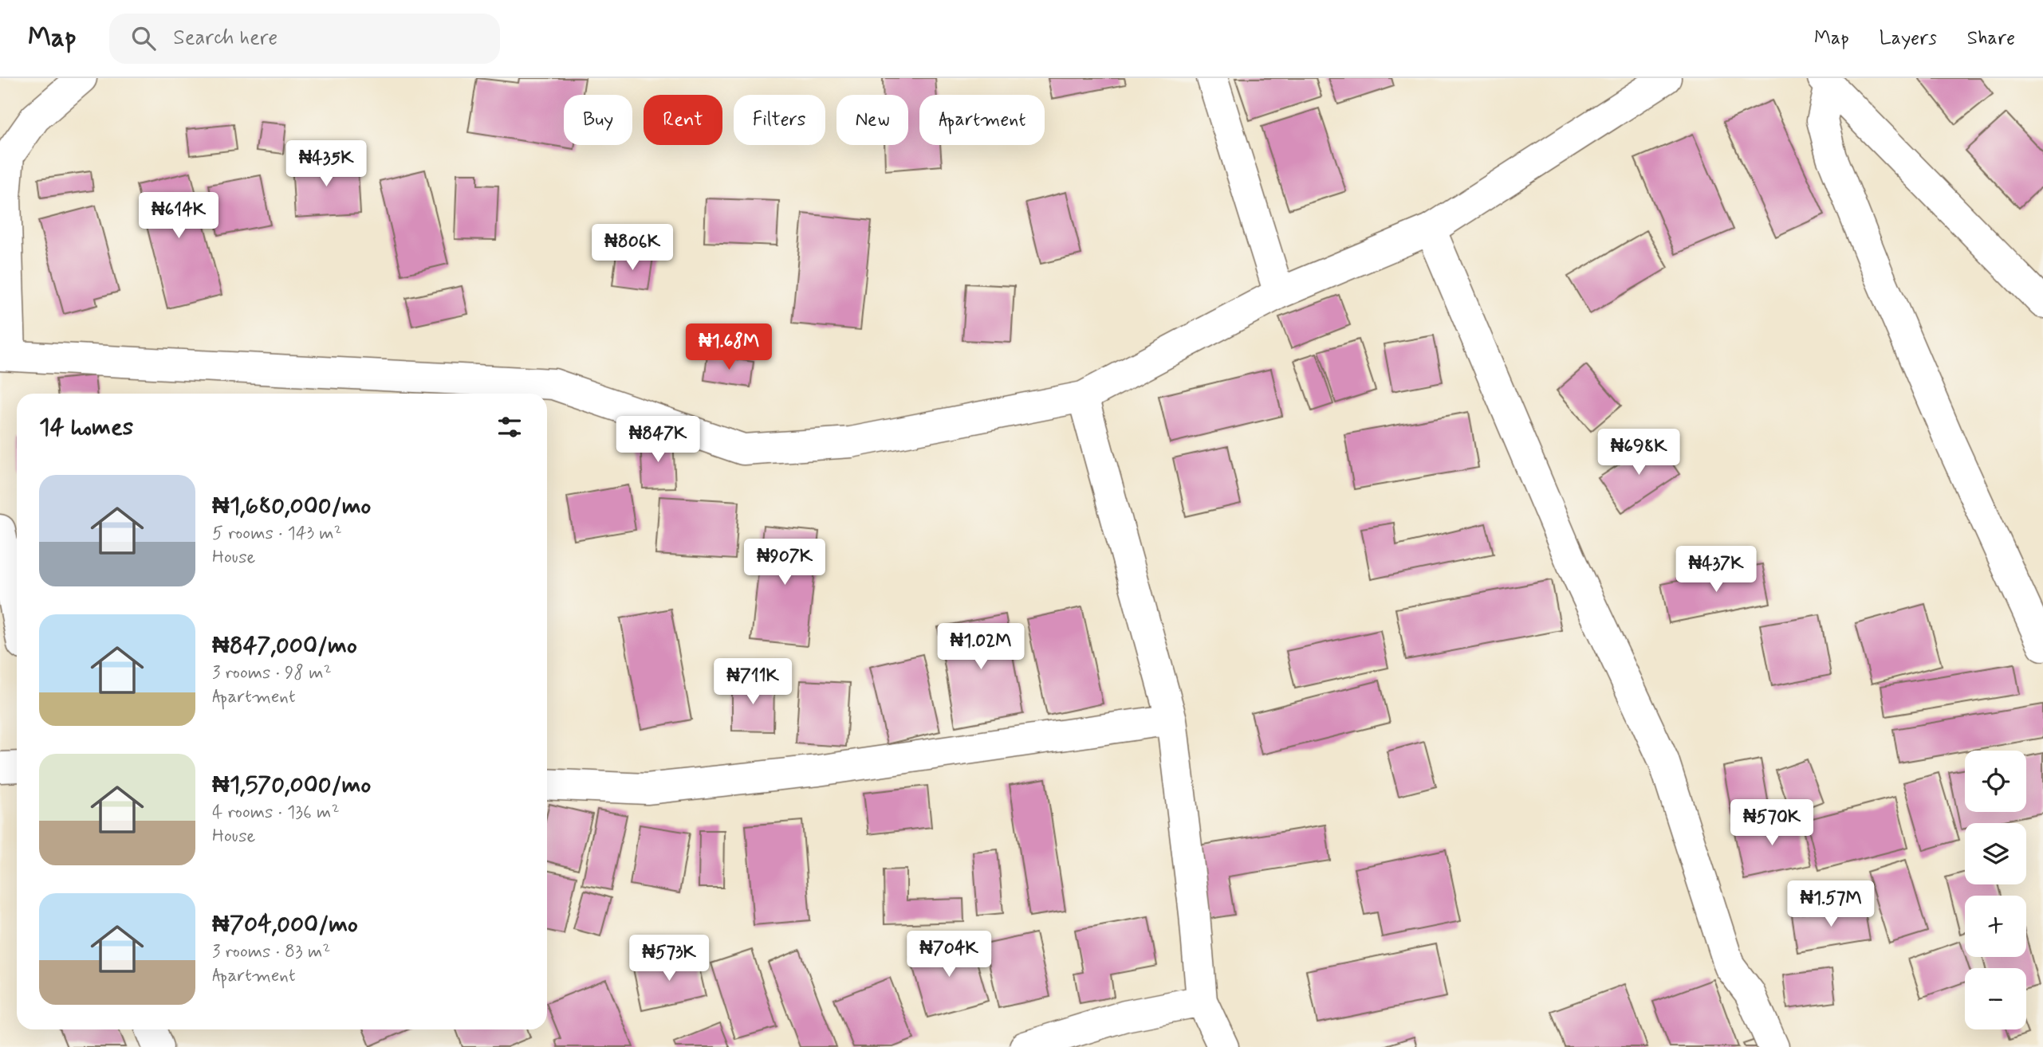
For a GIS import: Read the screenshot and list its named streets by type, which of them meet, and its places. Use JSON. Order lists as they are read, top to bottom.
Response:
{
  "page": {
    "header": "Map",
    "search": "Search here",
    "nav": ["Map", "Layers", "Share"],
    "chip": [
      "Buy",
      "Rent",
      "Filters",
      "New",
      "Apartment"
    ],
    "price": [
      "₦435K",
      "₦614K",
      "₦806K",
      "₦1.68M",
      "₦847K",
      "₦698K",
      "₦907K",
      "₦437K",
      "₦1.02M",
      "₦711K",
      "₦570K",
      "₦1.57M",
      "₦704K",
      "₦573K"
    ],
    "heading": "14 homes",
    "list": [
      {
        "name": "₦1,680,000/mo",
        "note": "5 rooms · 143 m² · House"
      },
      {
        "name": "₦847,000/mo",
        "note": "3 rooms · 98 m² · Apartment"
      },
      {
        "name": "₦1,570,000/mo",
        "note": "4 rooms · 136 m² · House"
      },
      {
        "name": "₦704,000/mo",
        "note": "3 rooms · 83 m² · Apartment"
      }
    ],
    "map_buttons": ["+", "−"]
  }
}
